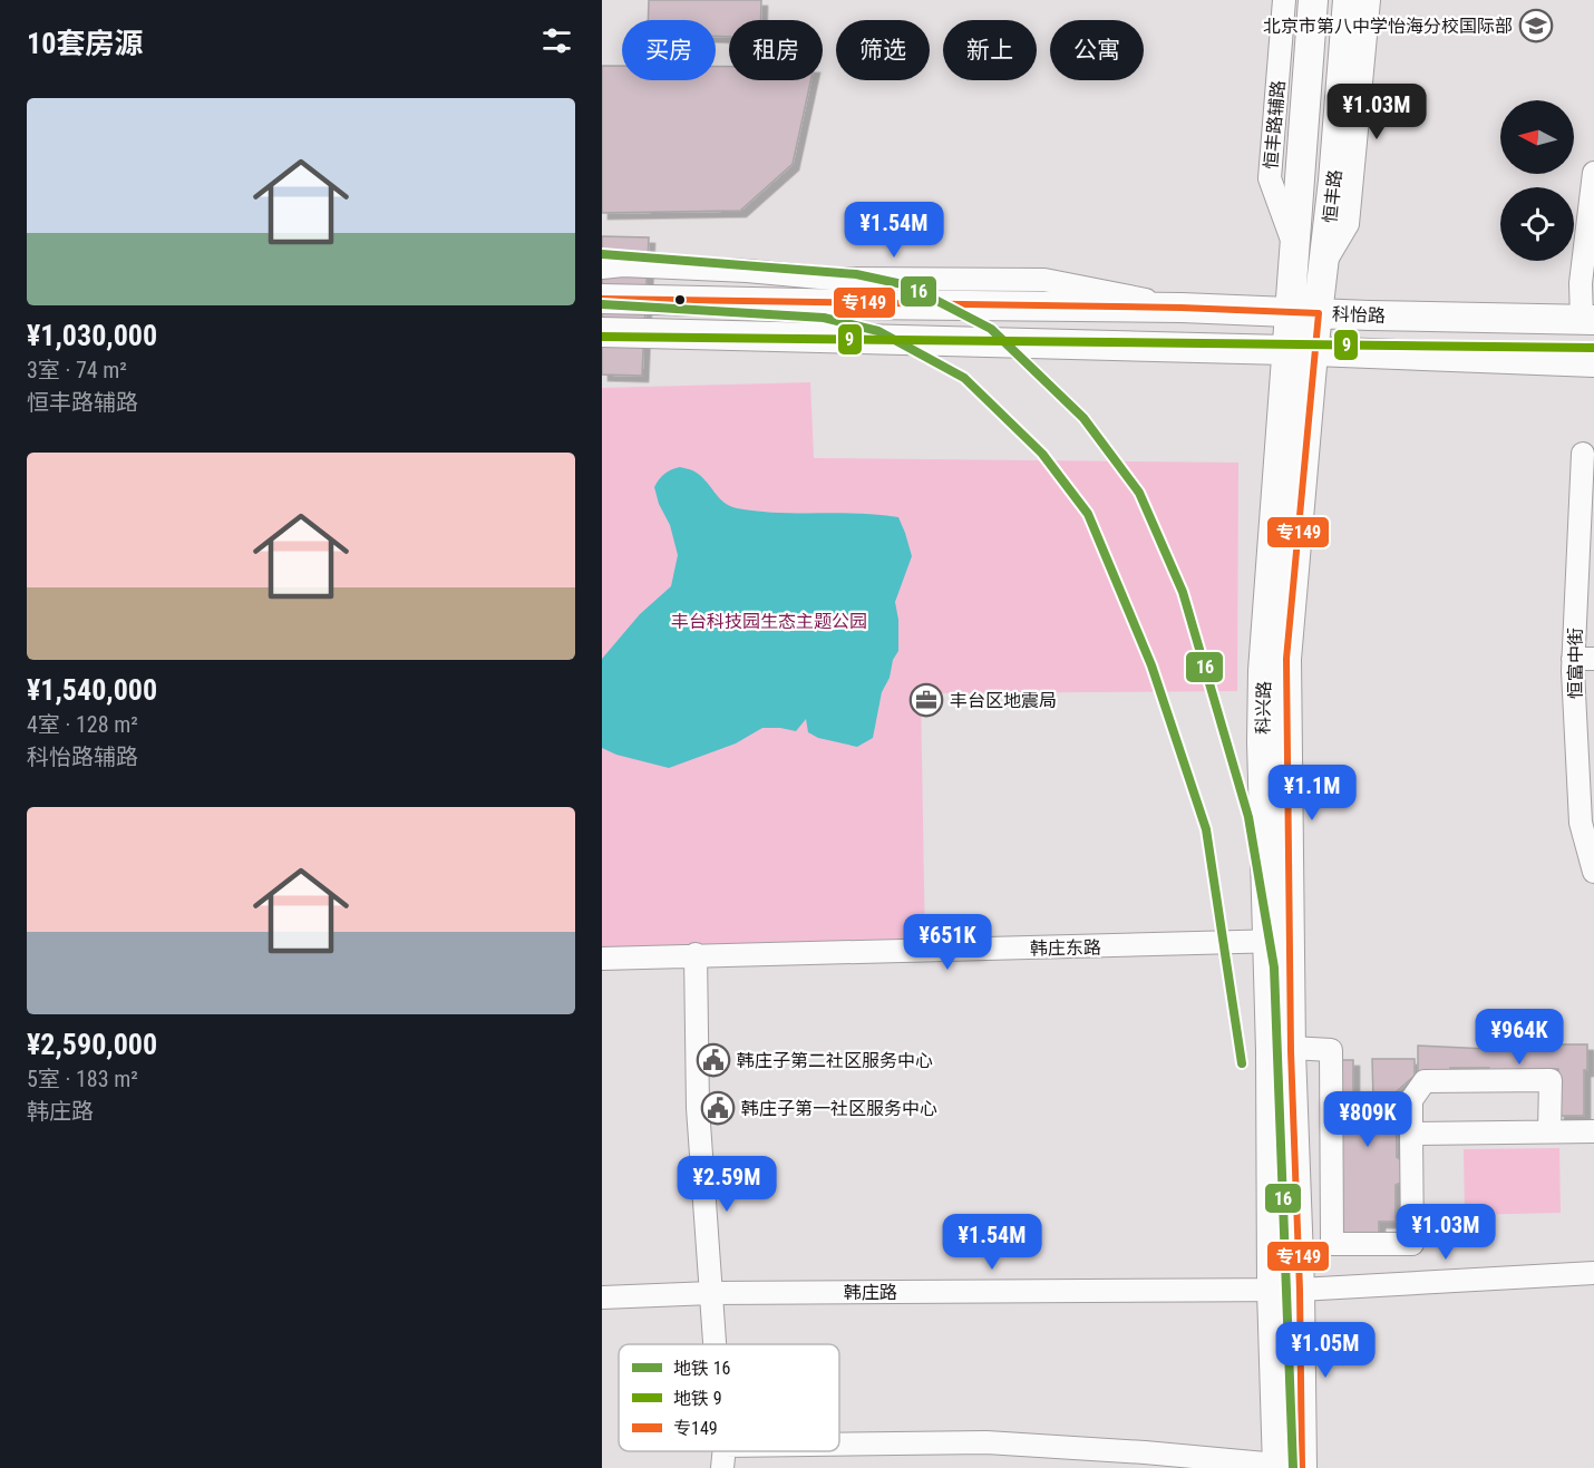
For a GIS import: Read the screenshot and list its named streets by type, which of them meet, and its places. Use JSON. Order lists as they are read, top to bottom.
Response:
{
  "streets": {
    "main road": ["恒丰路", "科怡路", "科兴路"],
    "street": [
      "恒丰路辅路",
      "恒富中街",
      "韩庄东路",
      "韩庄路"
    ]
  },
  "crossings": [
    ["恒丰路辅路", "恒丰路"],
    ["恒丰路", "科怡路"],
    ["恒丰路", "科兴路"],
    ["科兴路", "韩庄东路"],
    ["科兴路", "韩庄路"]
  ],
  "parks": ["丰台科技园生态主题公园"],
  "places": {
    "school or university": ["北京市第八中学怡海分校国际部"],
    "office": ["丰台区地震局"],
    "public building": ["韩庄子第二社区服务中心", "韩庄子第一社区服务中心"]
  },
  "lines": ["metro line 16", "transit line 专149", "metro line 9"],
  "legend": ["地铁 16", "地铁 9", "专149"],
  "north": "left",
  "page": {
    "heading": "10套房源",
    "chip": [
      "买房",
      "租房",
      "筛选",
      "新上",
      "公寓"
    ],
    "list": [
      {
        "name": "¥1,030,000",
        "note": "3室 · 74 m² · 恒丰路辅路"
      },
      {
        "name": "¥1,540,000",
        "note": "4室 · 128 m² · 科怡路辅路"
      },
      {
        "name": "¥2,590,000",
        "note": "5室 · 183 m² · 韩庄路"
      }
    ],
    "price": [
      "¥1.03M",
      "¥1.54M",
      "¥1.1M",
      "¥651K",
      "¥964K",
      "¥809K",
      "¥2.59M",
      "¥1.03M",
      "¥1.54M",
      "¥1.05M"
    ]
  }
}
